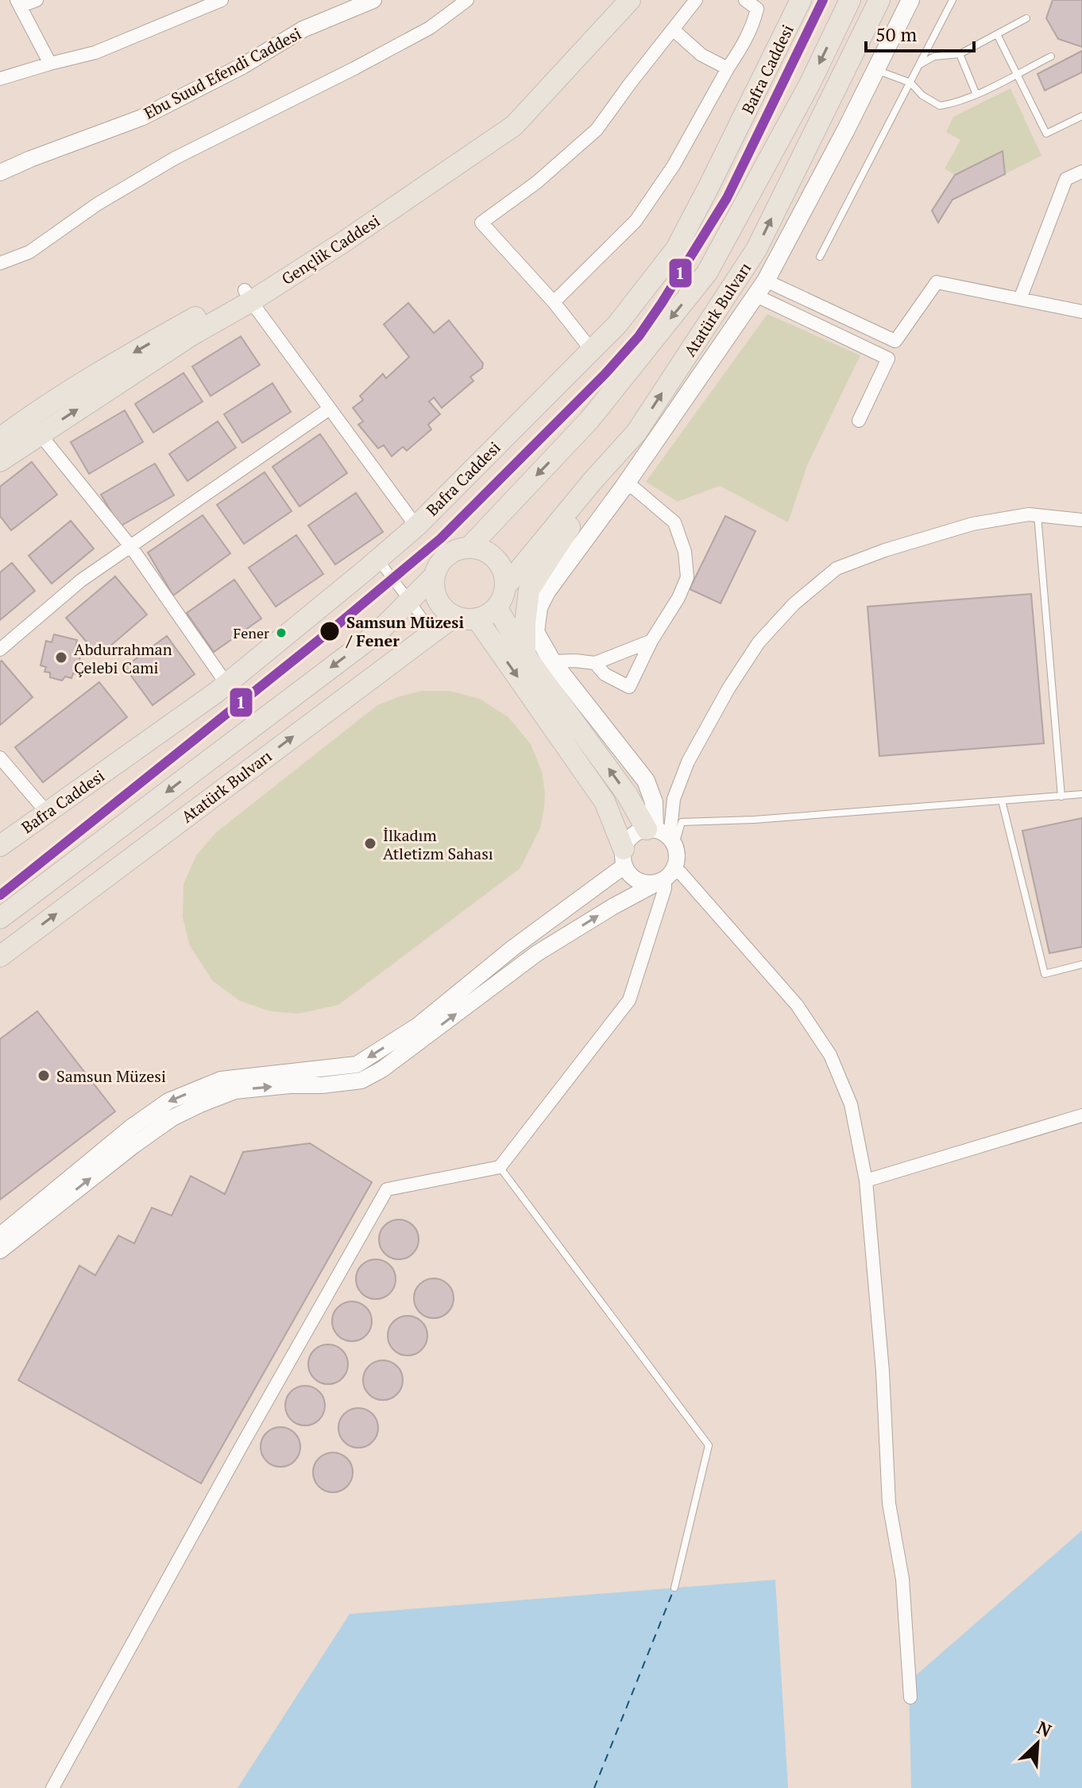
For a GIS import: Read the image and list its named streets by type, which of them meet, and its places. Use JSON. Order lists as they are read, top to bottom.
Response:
{
  "streets": {
    "main road": ["Bafra Caddesi", "Gençlik Caddesi", "Atatürk Bulvarı"],
    "street": ["Ebu Suud Efendi Caddesi"]
  },
  "places": [
    "Samsun Müzesi / Fener",
    "Fener",
    "Abdurrahman Çelebi Cami",
    "İlkadım Atletizm Sahası",
    "Samsun Müzesi"
  ],
  "lines": ["transit line 1"],
  "scale_bar": "50 m",
  "north": "top right"
}
